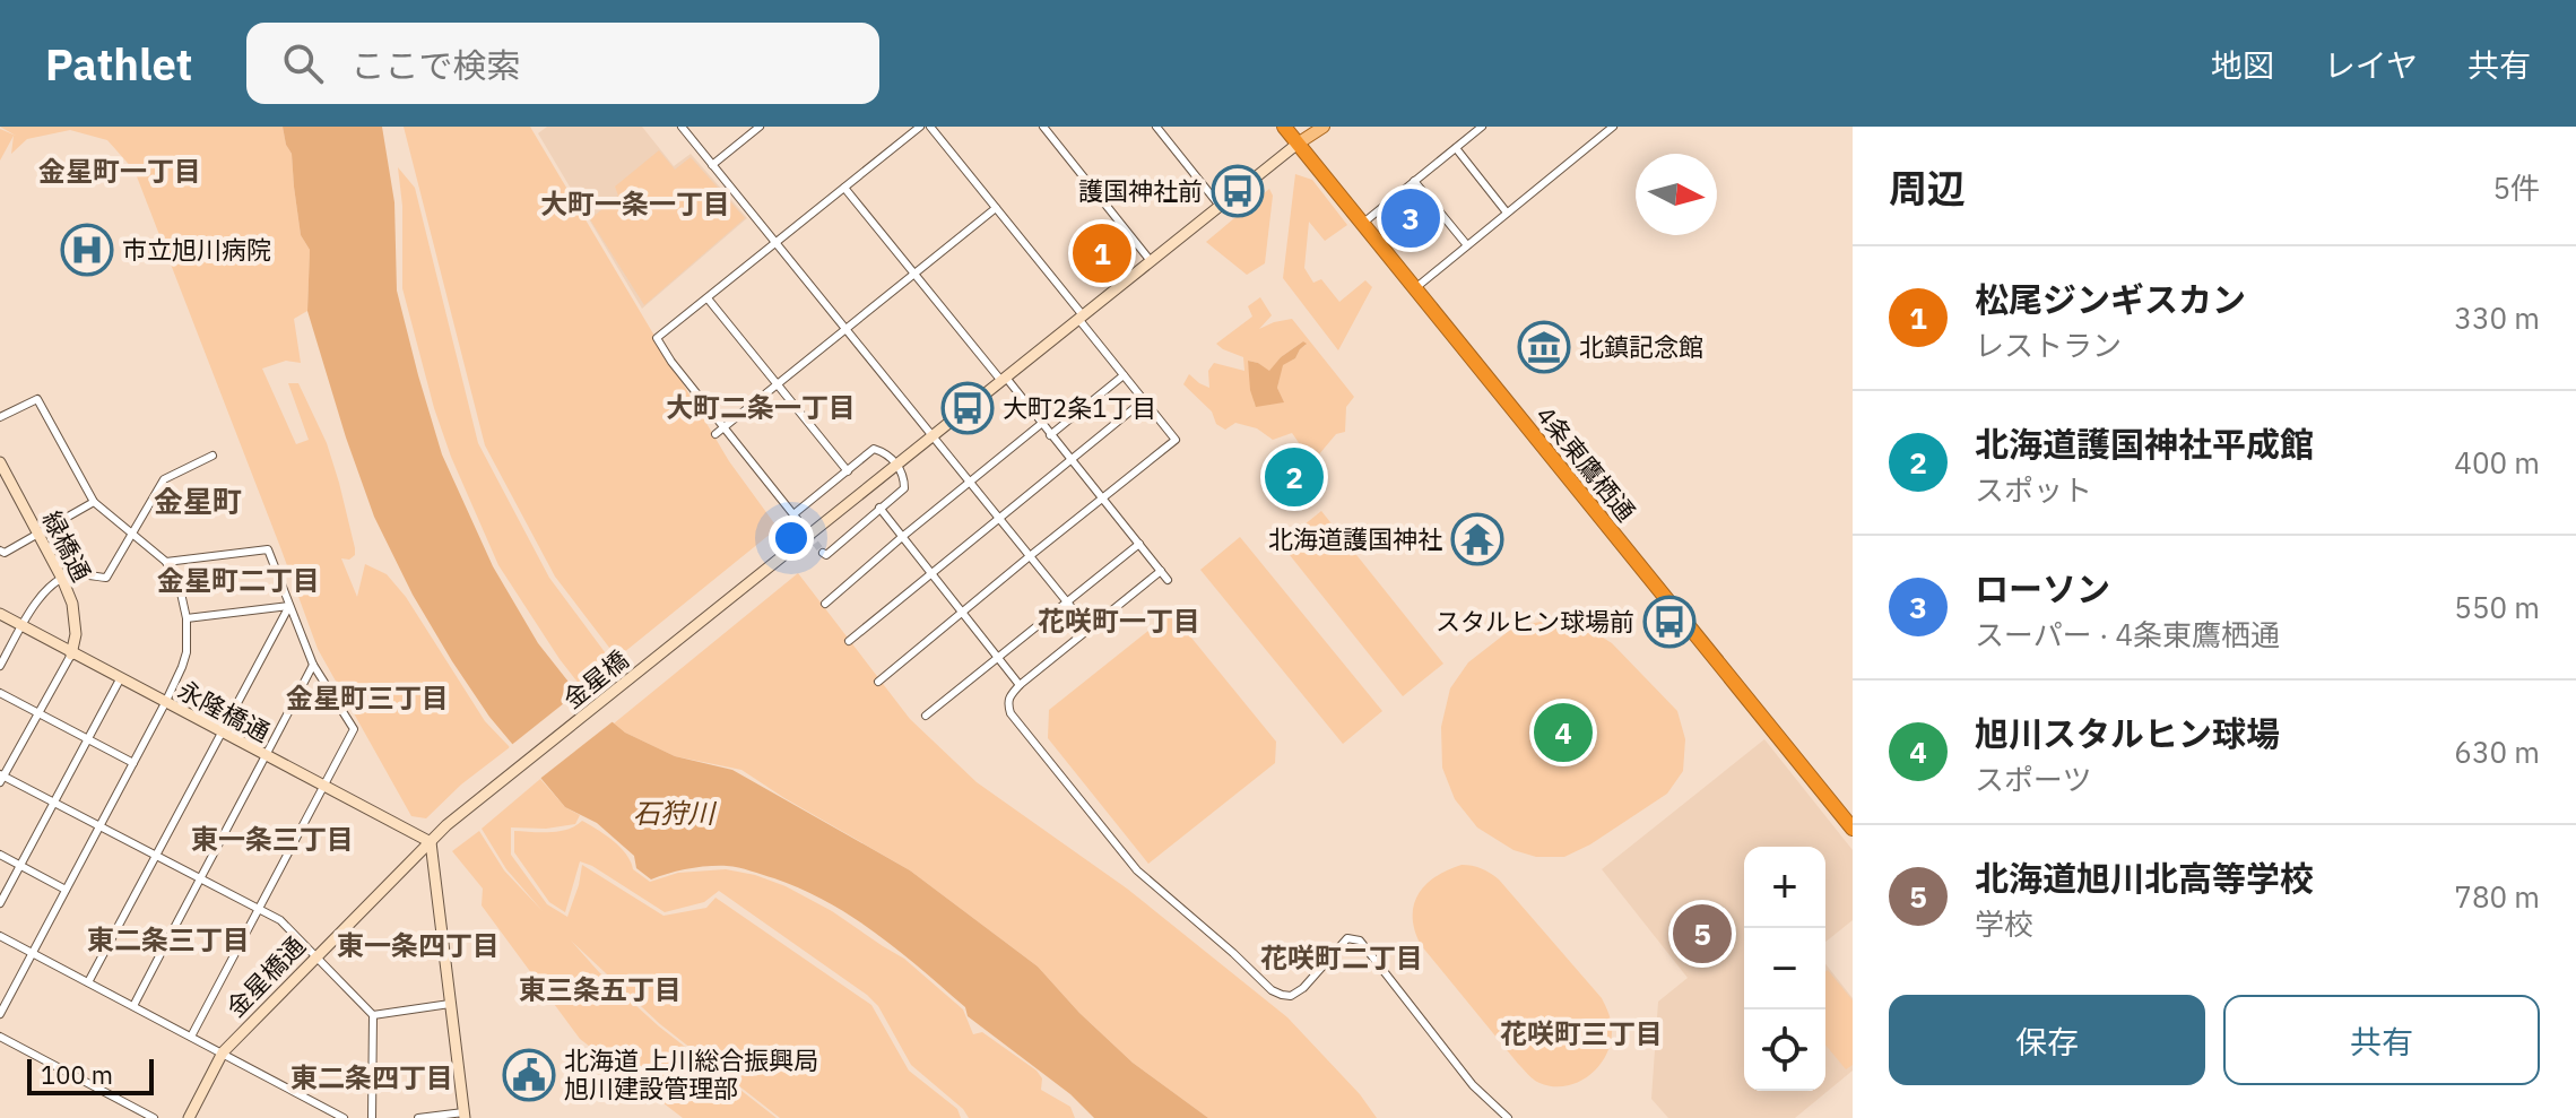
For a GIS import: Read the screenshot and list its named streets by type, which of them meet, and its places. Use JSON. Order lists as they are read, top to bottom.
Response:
{
  "streets": {
    "highway": ["4条東鷹栖通"],
    "main road": [
      "緑橋通",
      "金星橋",
      "永隆橋通",
      "金星橋通"
    ]
  },
  "crossings": [
    ["4条東鷹栖通", "金星橋"],
    ["緑橋通", "永隆橋通"],
    ["金星橋", "永隆橋通"],
    ["金星橋", "金星橋通"],
    ["永隆橋通", "金星橋通"]
  ],
  "districts": [
    "金星町一丁目",
    "大町一条一丁目",
    "大町二条一丁目",
    "金星町",
    "金星町二丁目",
    "花咲町一丁目",
    "金星町三丁目",
    "東一条三丁目",
    "東二条三丁目",
    "東一条四丁目",
    "花咲町二丁目",
    "東三条五丁目",
    "花咲町三丁目",
    "東二条四丁目"
  ],
  "water": ["石狩川"],
  "places": {
    "bus stop": ["護国神社前", "大町2条1丁目", "スタルヒン球場前"],
    "hospital": ["市立旭川病院"],
    "museum": ["北鎮記念館"],
    "temple": ["北海道護国神社"],
    "public building": ["北海道 上川総合振興局 旭川建設管理部"]
  },
  "scale_bar": "100 m",
  "north": "right",
  "page": {
    "header": "Pathlet",
    "search": "ここで検索",
    "nav": ["地図", "レイヤ", "共有"],
    "heading": ["周辺", "5件"],
    "pins": [
      "3",
      "1",
      "2",
      "4",
      "5"
    ],
    "list": [
      {
        "mark": "1",
        "name": "松尾ジンギスカン",
        "note": "レストラン",
        "value": "330 m"
      },
      {
        "mark": "2",
        "name": "北海道護国神社平成館",
        "note": "スポット",
        "value": "400 m"
      },
      {
        "mark": "3",
        "name": "ローソン",
        "note": "スーパー · 4条東鷹栖通",
        "value": "550 m"
      },
      {
        "mark": "4",
        "name": "旭川スタルヒン球場",
        "note": "スポーツ",
        "value": "630 m"
      },
      {
        "mark": "5",
        "name": "北海道旭川北高等学校",
        "note": "学校",
        "value": "780 m"
      }
    ],
    "map_buttons": ["+", "−"],
    "buttons": ["保存", "共有"],
    "scale": "100 m"
  }
}
